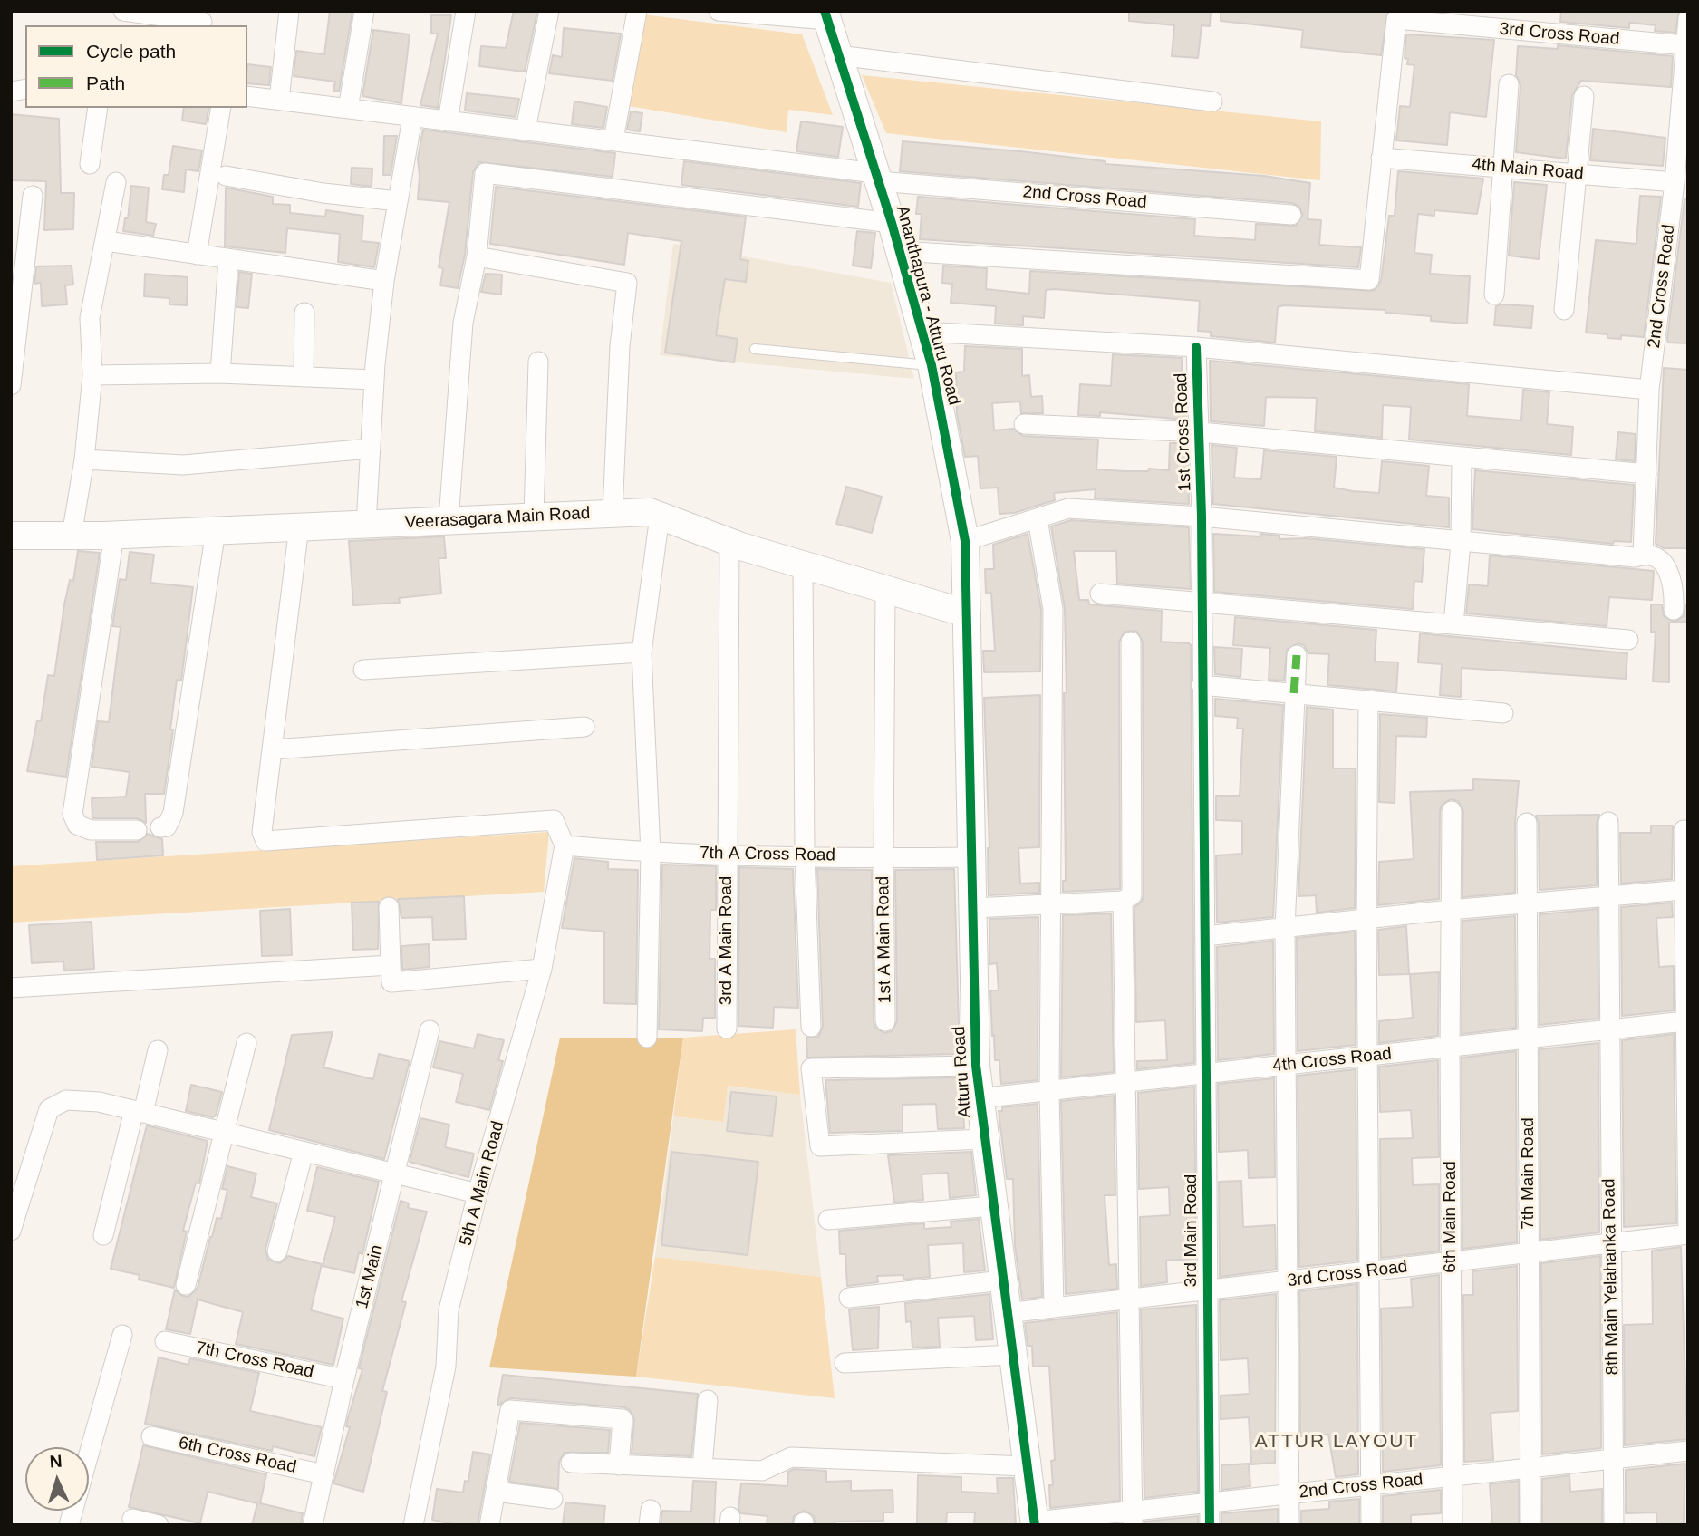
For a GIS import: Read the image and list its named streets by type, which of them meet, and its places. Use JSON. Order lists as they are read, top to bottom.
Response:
{
  "streets": {
    "street": [
      "3rd Cross Road",
      "4th Main Road",
      "2nd Cross Road",
      "Ananthapura - Atturu Road",
      "1st Cross Road",
      "Veerasagara Main Road",
      "7th A Cross Road",
      "1st A Main Road",
      "3rd A Main Road",
      "4th Cross Road",
      "Atturu Road",
      "7th Main Road",
      "5th A Main Road",
      "6th Main Road",
      "3rd Main Road",
      "1st Main",
      "8th Main Yelahanka Road",
      "7th Cross Road",
      "6th Cross Road"
    ]
  },
  "crossings": [
    ["3rd Cross Road", "4th Main Road"],
    ["3rd Cross Road", "2nd Cross Road"],
    ["3rd Cross Road", "Atturu Road"],
    ["3rd Cross Road", "7th Main Road"],
    ["3rd Cross Road", "6th Main Road"],
    ["3rd Cross Road", "3rd Main Road"],
    ["3rd Cross Road", "8th Main Yelahanka Road"],
    ["4th Main Road", "2nd Cross Road"],
    ["2nd Cross Road", "Ananthapura - Atturu Road"],
    ["2nd Cross Road", "Atturu Road"],
    ["2nd Cross Road", "7th Main Road"],
    ["2nd Cross Road", "6th Main Road"],
    ["2nd Cross Road", "3rd Main Road"],
    ["2nd Cross Road", "8th Main Yelahanka Road"],
    ["Ananthapura - Atturu Road", "Veerasagara Main Road"],
    ["Ananthapura - Atturu Road", "Atturu Road"],
    ["Veerasagara Main Road", "1st A Main Road"],
    ["Veerasagara Main Road", "3rd A Main Road"],
    ["Veerasagara Main Road", "Atturu Road"],
    ["7th A Cross Road", "1st A Main Road"],
    ["7th A Cross Road", "3rd A Main Road"],
    ["7th A Cross Road", "Atturu Road"],
    ["7th A Cross Road", "5th A Main Road"],
    ["4th Cross Road", "Atturu Road"],
    ["4th Cross Road", "7th Main Road"],
    ["4th Cross Road", "6th Main Road"],
    ["4th Cross Road", "3rd Main Road"],
    ["4th Cross Road", "8th Main Yelahanka Road"],
    ["1st Main", "7th Cross Road"],
    ["1st Main", "6th Cross Road"]
  ],
  "districts": ["ATTUR LAYOUT"],
  "legend": ["Cycle path", "Path"],
  "north": "top"
}
